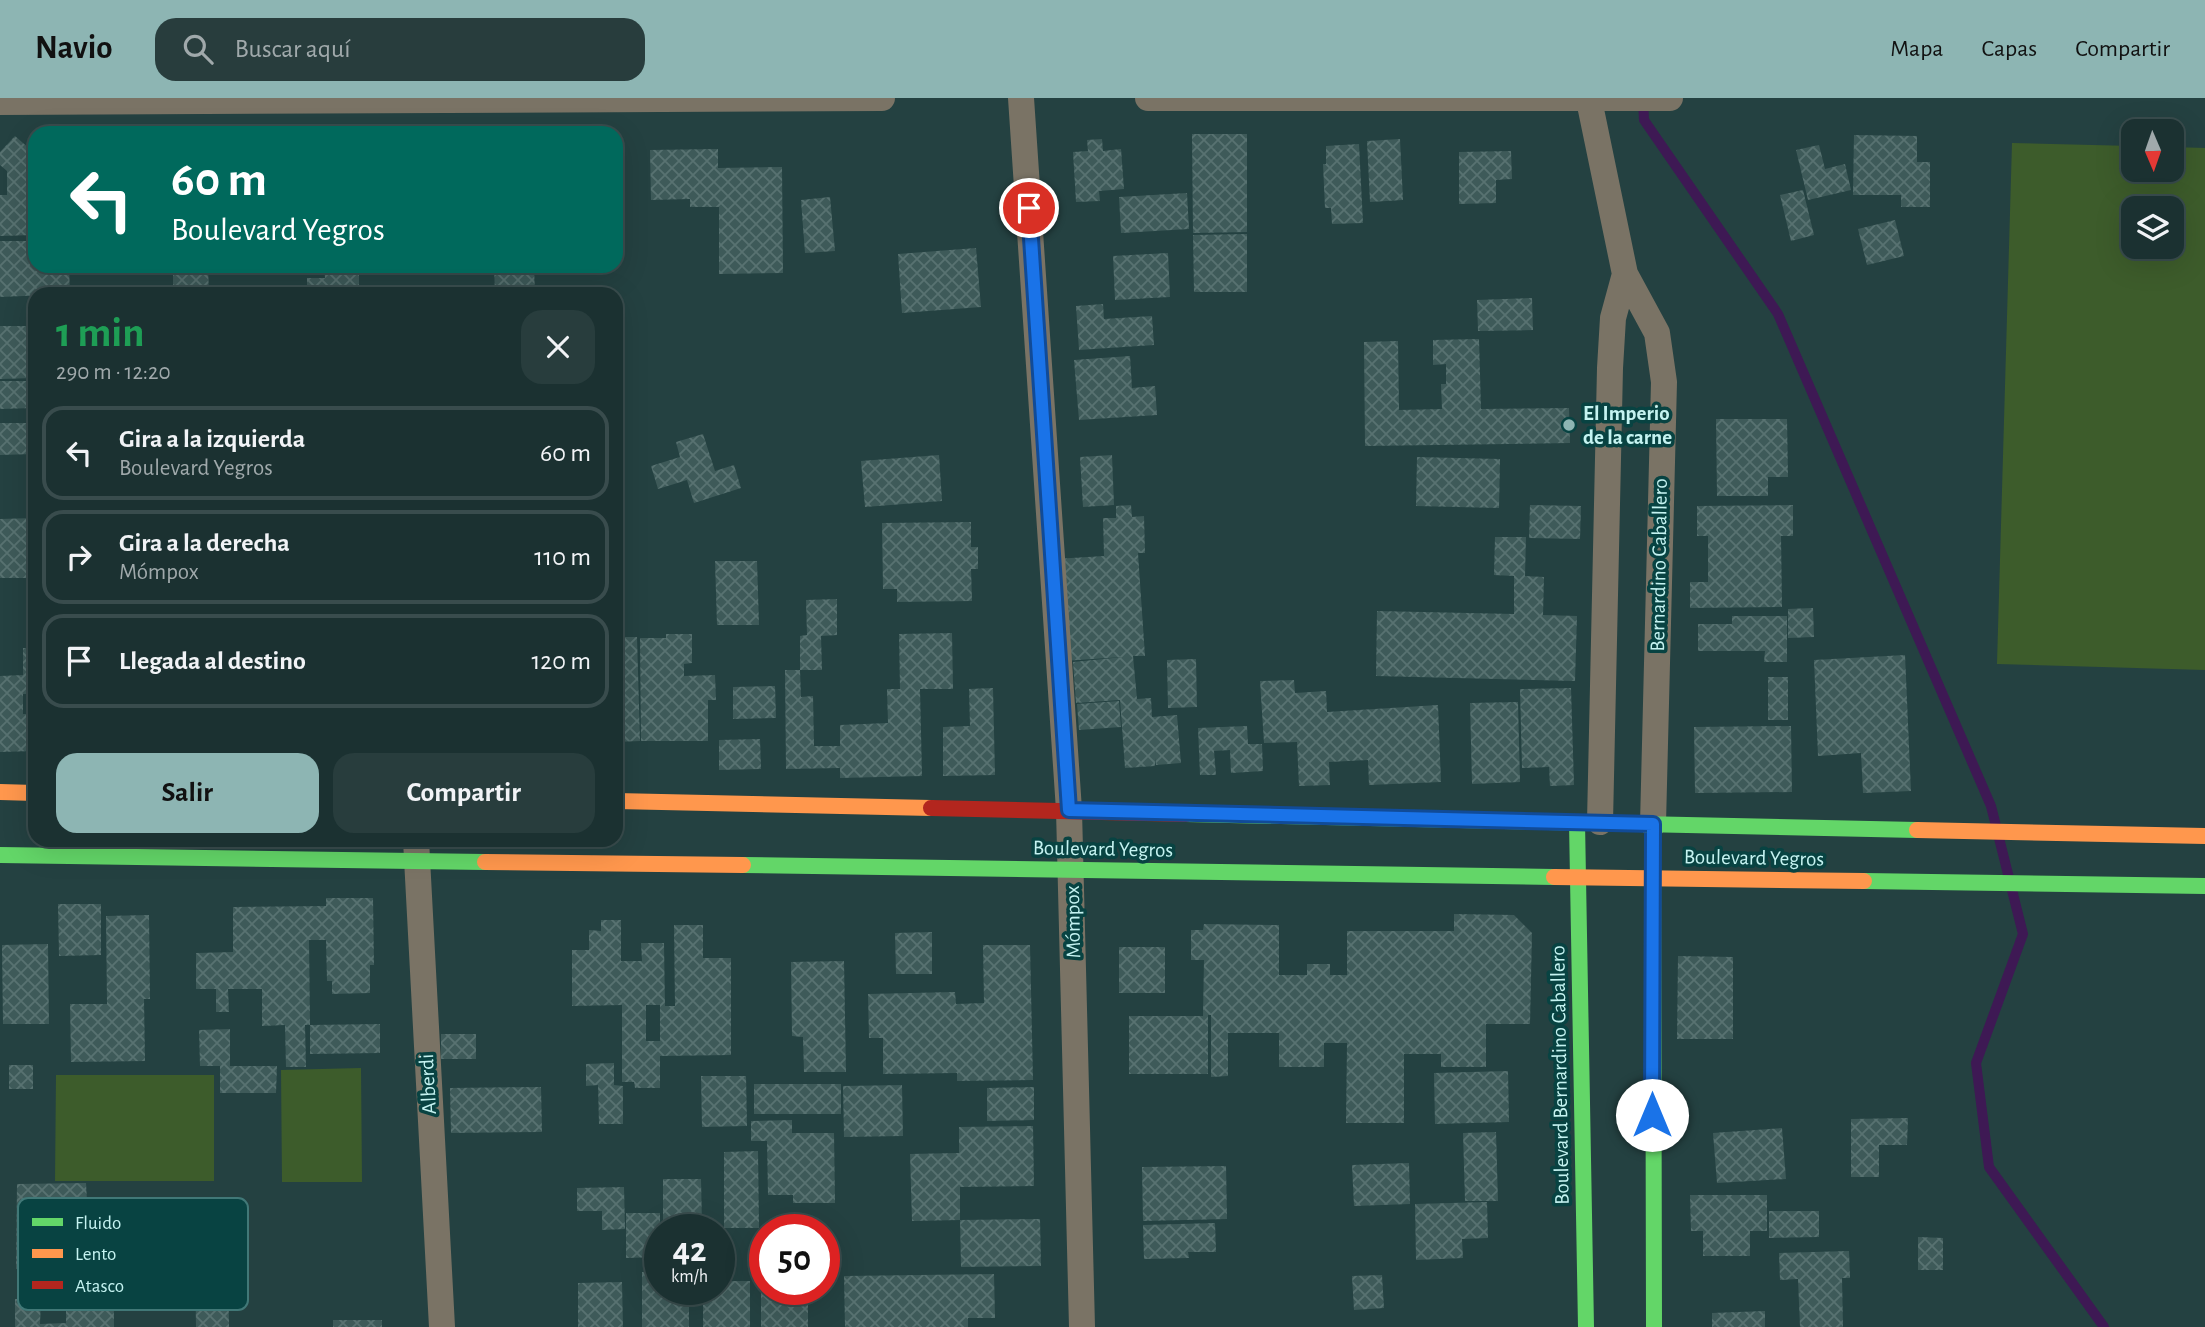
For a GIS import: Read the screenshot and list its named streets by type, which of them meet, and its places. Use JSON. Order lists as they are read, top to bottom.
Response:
{
  "streets": {
    "main road": ["Boulevard Yegros", "Boulevard Bernardino Caballero"],
    "street": ["Bernardino Caballero", "Mómpox", "Alberdi"]
  },
  "crossings": [
    ["Bernardino Caballero", "Boulevard Yegros"],
    ["Bernardino Caballero", "Boulevard Bernardino Caballero"],
    ["Boulevard Yegros", "Mómpox"],
    ["Boulevard Yegros", "Boulevard Bernardino Caballero"],
    ["Boulevard Yegros", "Alberdi"]
  ],
  "places": ["El Imperio de la carne"],
  "legend": ["Fluido", "Lento", "Atasco"],
  "north": "bottom",
  "page": {
    "header": "Navio",
    "search": "Buscar aquí",
    "nav": ["Mapa", "Capas", "Compartir"],
    "turn": ["60 m", "Boulevard Yegros"],
    "heading": ["1 min", "290 m · 12:20"],
    "list": [
      {
        "name": "Gira a la izquierda",
        "note": "Boulevard Yegros",
        "value": "60 m"
      },
      {
        "name": "Gira a la derecha",
        "note": "Mómpox",
        "value": "110 m"
      },
      {
        "name": "Llegada al destino",
        "value": "120 m"
      }
    ],
    "buttons": ["Salir", "Compartir"],
    "speed": "42 km/h",
    "limit": "50"
  }
}
